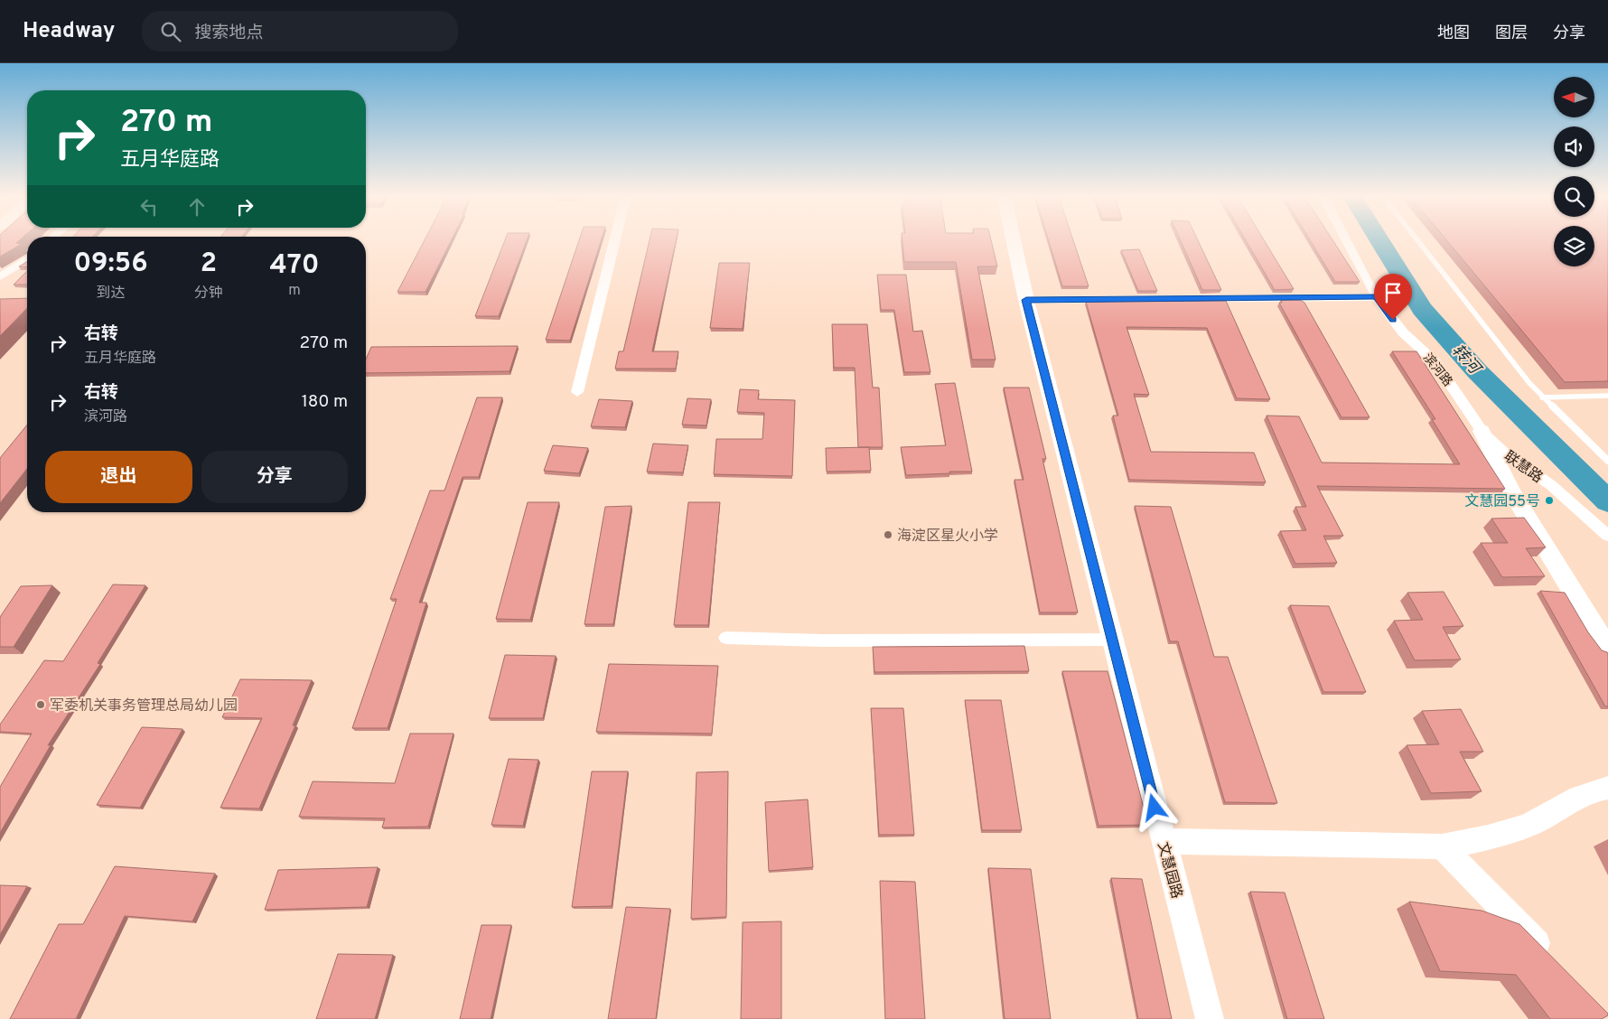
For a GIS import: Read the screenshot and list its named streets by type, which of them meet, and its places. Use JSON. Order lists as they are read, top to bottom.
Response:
{
  "streets": {
    "street": ["滨河路", "联慧路", "文慧园路"]
  },
  "crossings": [
    ["滨河路", "联慧路"]
  ],
  "water": ["转河"],
  "places": ["文慧园55号", "海淀区星火小学", "军委机关事务管理总局幼儿园"],
  "north": "left",
  "page": {
    "header": "Headway",
    "search": "搜索地点",
    "nav": ["地图", "图层", "分享"],
    "turn": ["270 m", "五月华庭路"],
    "eta": [
      "09:56",
      "到达",
      "2",
      "分钟",
      "470",
      "m"
    ],
    "list": [
      {
        "name": "右转",
        "note": "五月华庭路",
        "value": "270 m"
      },
      {
        "name": "右转",
        "note": "滨河路",
        "value": "180 m"
      }
    ],
    "buttons": ["退出", "分享"]
  }
}
